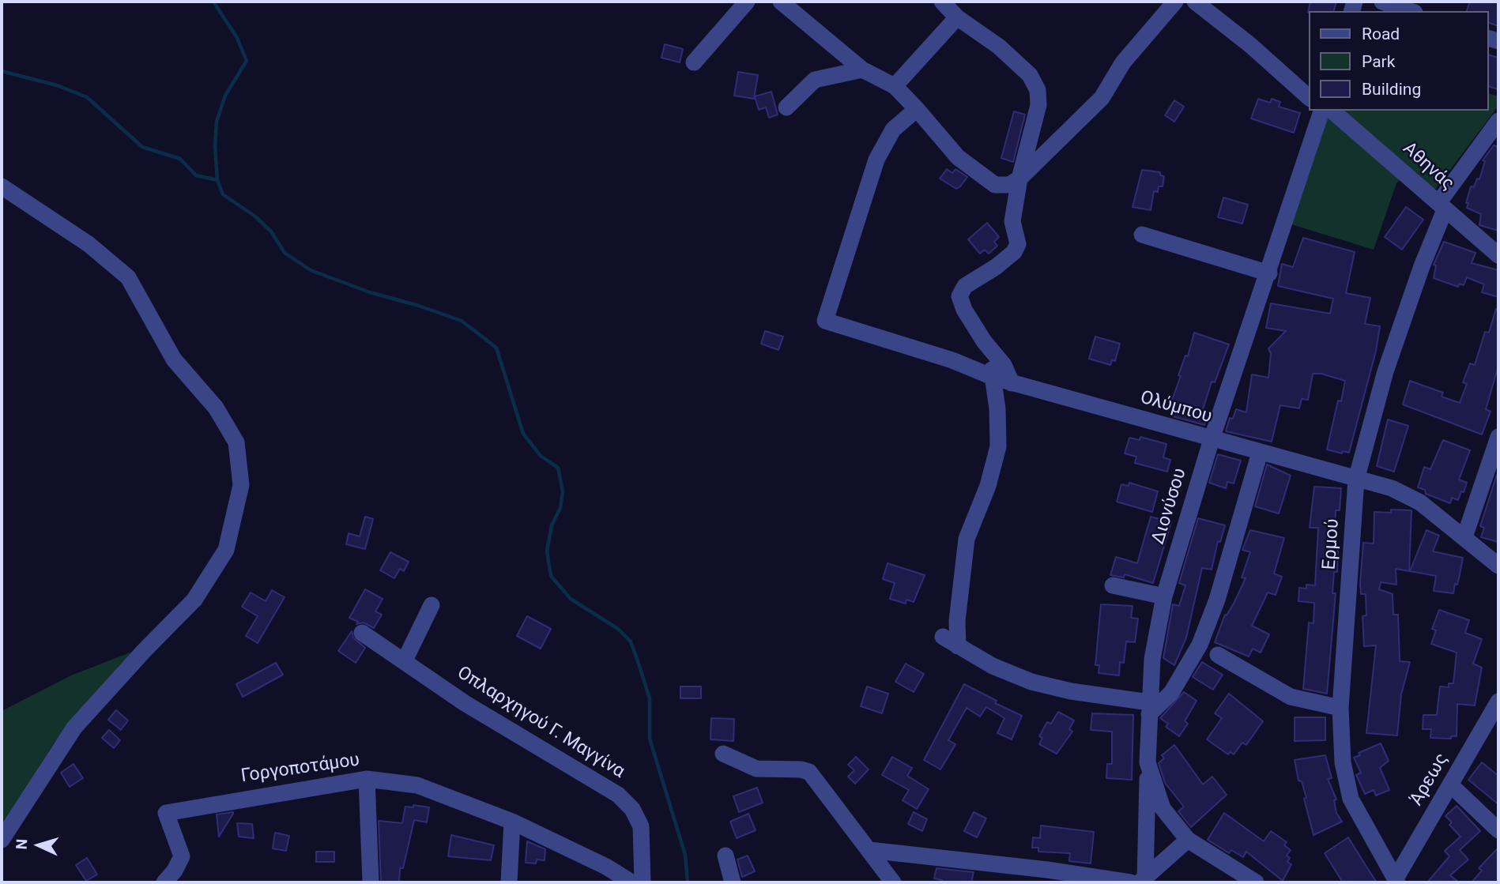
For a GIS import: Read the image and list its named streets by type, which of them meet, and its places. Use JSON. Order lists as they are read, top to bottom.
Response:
{
  "streets": {
    "street": [
      "Αθηνάς",
      "Ολύμπου",
      "Διονύσου",
      "Ερμού",
      "Οπλαρχηγού Γ. Μαγγίνα",
      "Γοργοποτάμου",
      "Άρεως"
    ]
  },
  "crossings": [
    ["Αθηνάς", "Ερμού"],
    ["Ολύμπου", "Διονύσου"],
    ["Ολύμπου", "Ερμού"],
    ["Ερμού", "Άρεως"]
  ],
  "legend": ["Road", "Park", "Building"],
  "north": "left"
}
